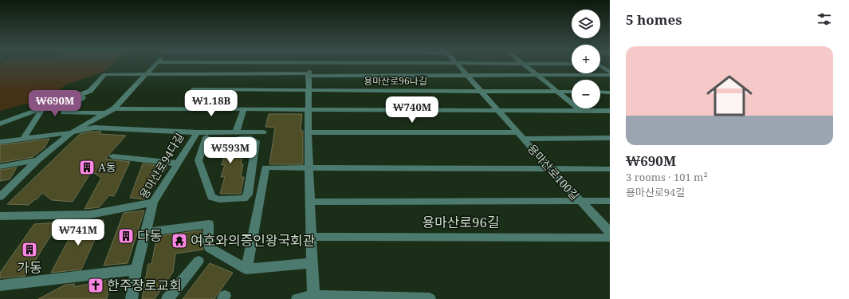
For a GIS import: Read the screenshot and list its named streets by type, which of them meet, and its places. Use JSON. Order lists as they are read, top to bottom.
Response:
{
  "streets": {
    "street": [
      "용마산로96나길",
      "용마산로94다길",
      "용마산로100길",
      "용마산로96길"
    ]
  },
  "crossings": [
    ["용마산로96나길", "용마산로100길"]
  ],
  "places": {
    "building": ["A동", "다동", "가동"],
    "temple": ["여호와의증인왕국회관"],
    "church": ["한주장로교회"]
  },
  "page": {
    "heading": "5 homes",
    "map_buttons": ["+", "−"],
    "list": [
      {
        "name": "₩690M",
        "note": "3 rooms · 101 m² · 용마산로94길"
      }
    ],
    "price": [
      "₩690M",
      "₩1.18B",
      "₩740M",
      "₩593M",
      "₩741M"
    ]
  }
}
